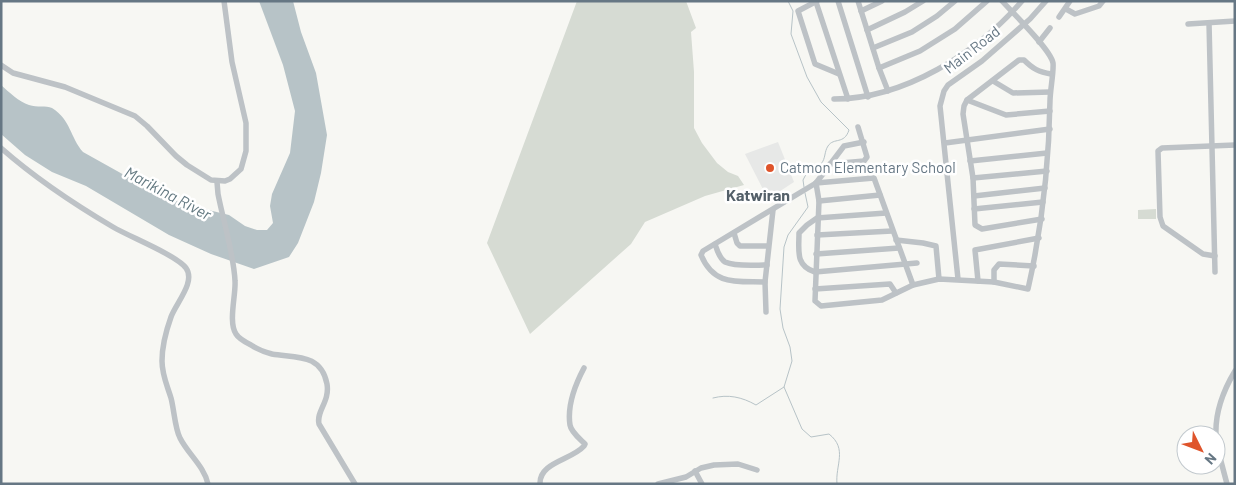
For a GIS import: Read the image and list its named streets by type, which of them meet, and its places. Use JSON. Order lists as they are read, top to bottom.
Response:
{
  "streets": {
    "street": ["Main Road"]
  },
  "districts": ["Katwiran"],
  "water": ["Marikina River"],
  "places": ["Catmon Elementary School"],
  "north": "bottom right"
}
